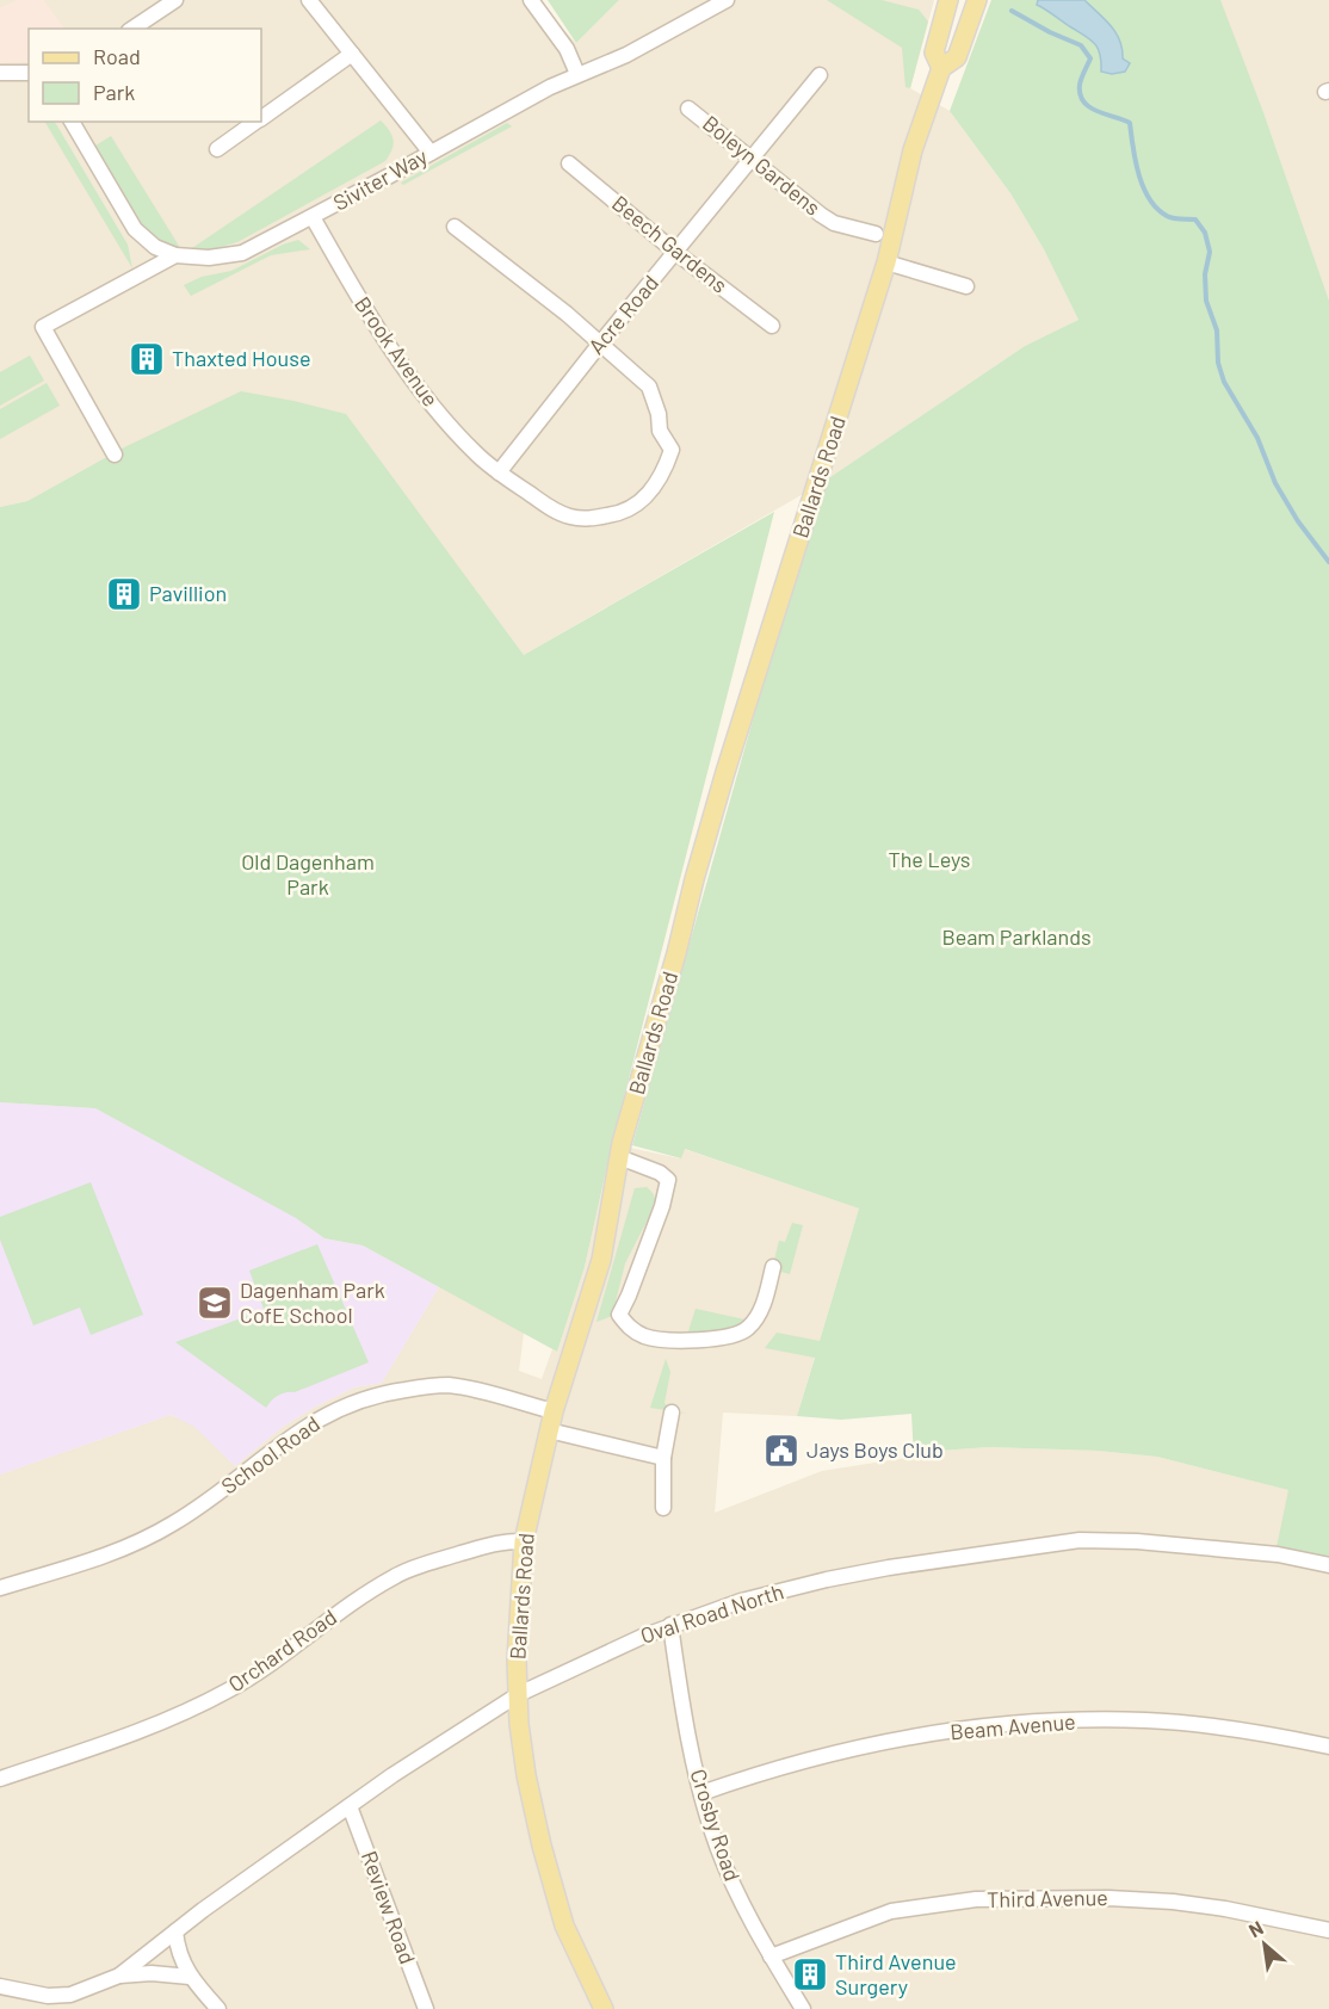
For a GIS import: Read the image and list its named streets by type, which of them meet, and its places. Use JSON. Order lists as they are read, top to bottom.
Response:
{
  "streets": {
    "main road": ["Ballards Road"],
    "street": [
      "Boleyn Gardens",
      "Siviter Way",
      "Beech Gardens",
      "Acre Road",
      "Brook Avenue",
      "School Road",
      "Oval Road North",
      "Orchard Road",
      "Beam Avenue",
      "Crosby Road",
      "Third Avenue",
      "Review Road"
    ]
  },
  "crossings": [
    ["Boleyn Gardens", "Acre Road"],
    ["Siviter Way", "Brook Avenue"],
    ["Beech Gardens", "Acre Road"],
    ["Acre Road", "Brook Avenue"],
    ["Ballards Road", "School Road"],
    ["Ballards Road", "Oval Road North"],
    ["Ballards Road", "Orchard Road"],
    ["Oval Road North", "Crosby Road"],
    ["Oval Road North", "Review Road"],
    ["Beam Avenue", "Crosby Road"],
    ["Crosby Road", "Third Avenue"]
  ],
  "parks": ["The Leys", "Old Dagenham Park", "Beam Parklands"],
  "places": {
    "building": ["Thaxted House", "Pavillion", "Third Avenue Surgery"],
    "school or university": ["Dagenham Park CofE School"],
    "public building": ["Jays Boys Club"]
  },
  "legend": ["Road", "Park"],
  "north": "top left"
}
